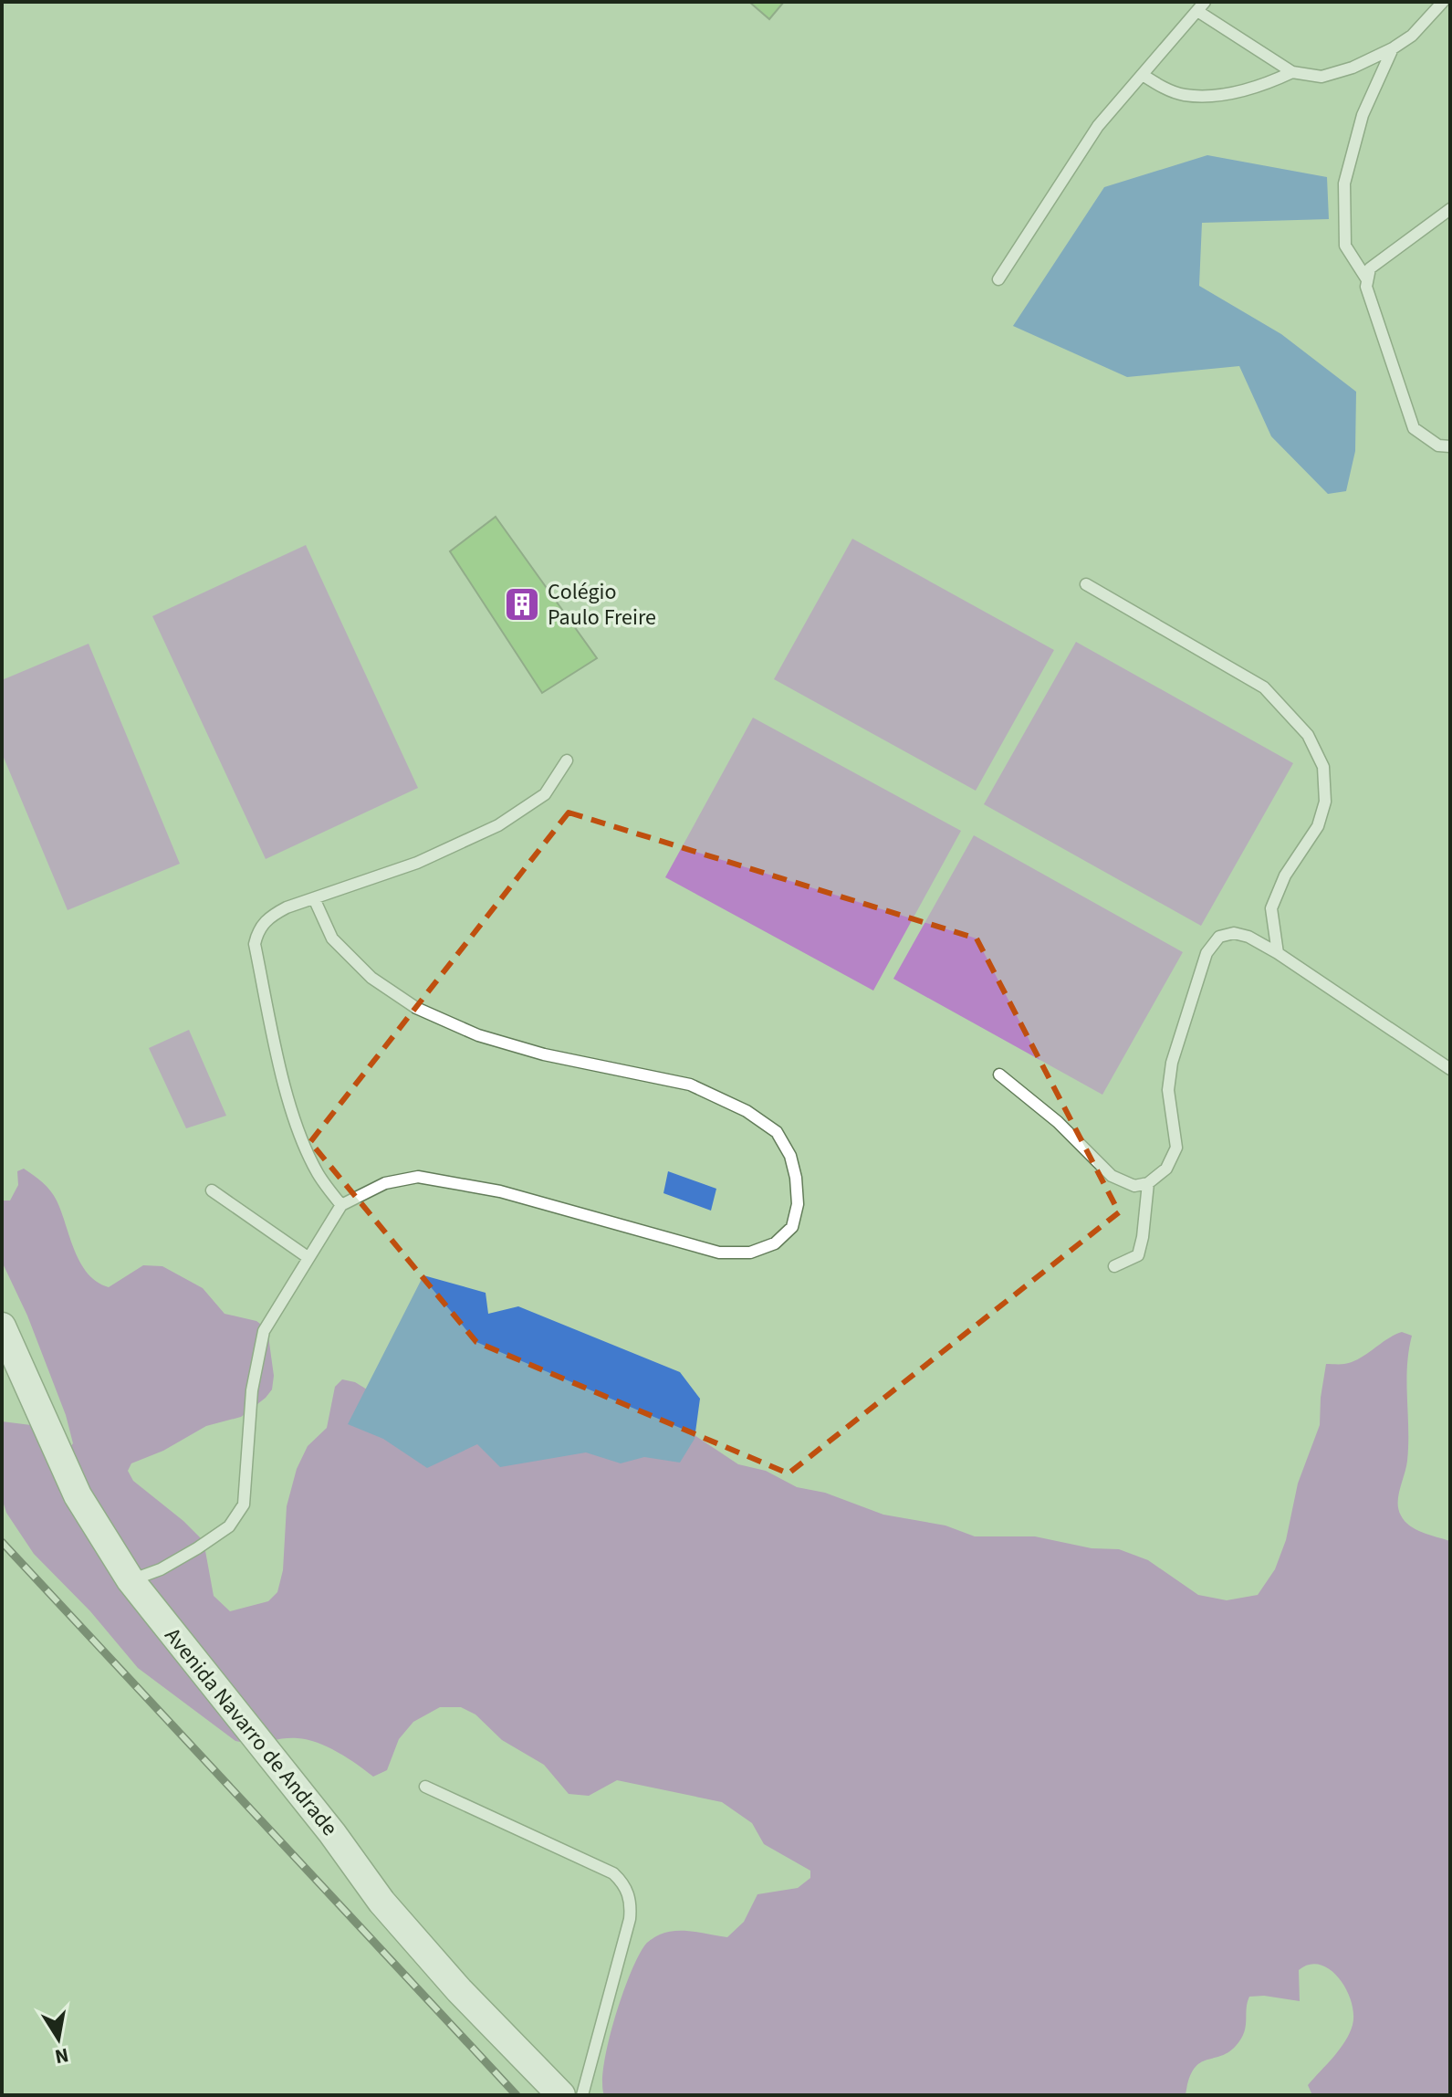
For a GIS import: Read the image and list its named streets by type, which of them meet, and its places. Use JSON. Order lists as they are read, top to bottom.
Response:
{
  "streets": {
    "street": ["Avenida Navarro de Andrade"]
  },
  "places": {
    "building": ["Colégio Paulo Freire"]
  },
  "north": "bottom"
}
